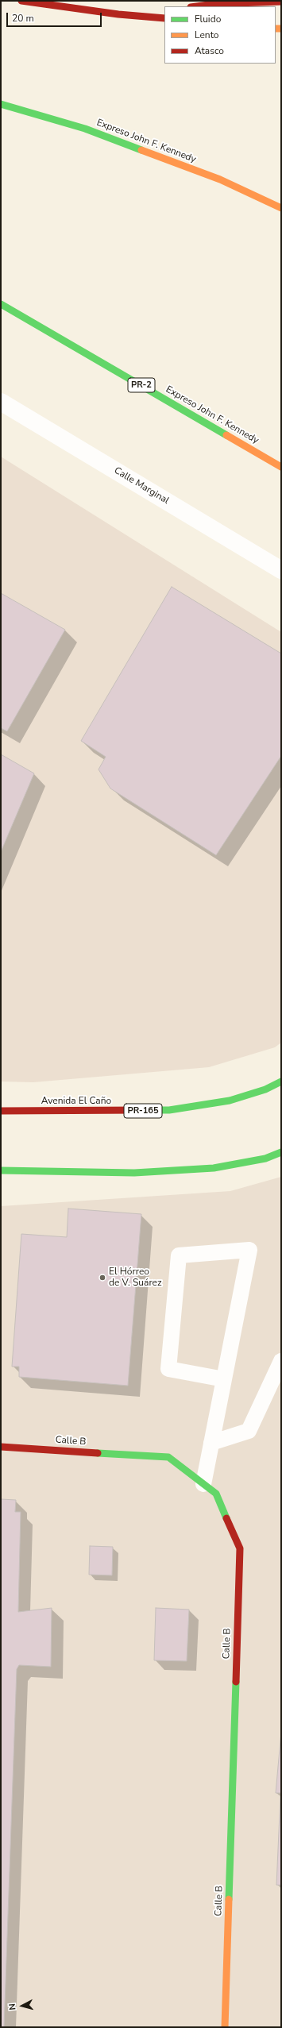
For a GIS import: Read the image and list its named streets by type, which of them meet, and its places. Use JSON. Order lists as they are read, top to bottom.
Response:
{
  "streets": {
    "main road": [
      "Expreso John F. Kennedy",
      "PR-2",
      "Avenida El Caño",
      "PR-165",
      "Calle B"
    ],
    "street": ["Calle Marginal"]
  },
  "places": ["El Hórreo de V. Suárez"],
  "legend": ["Fluido", "Lento", "Atasco"],
  "scale_bar": "20 m",
  "north": "left"
}
